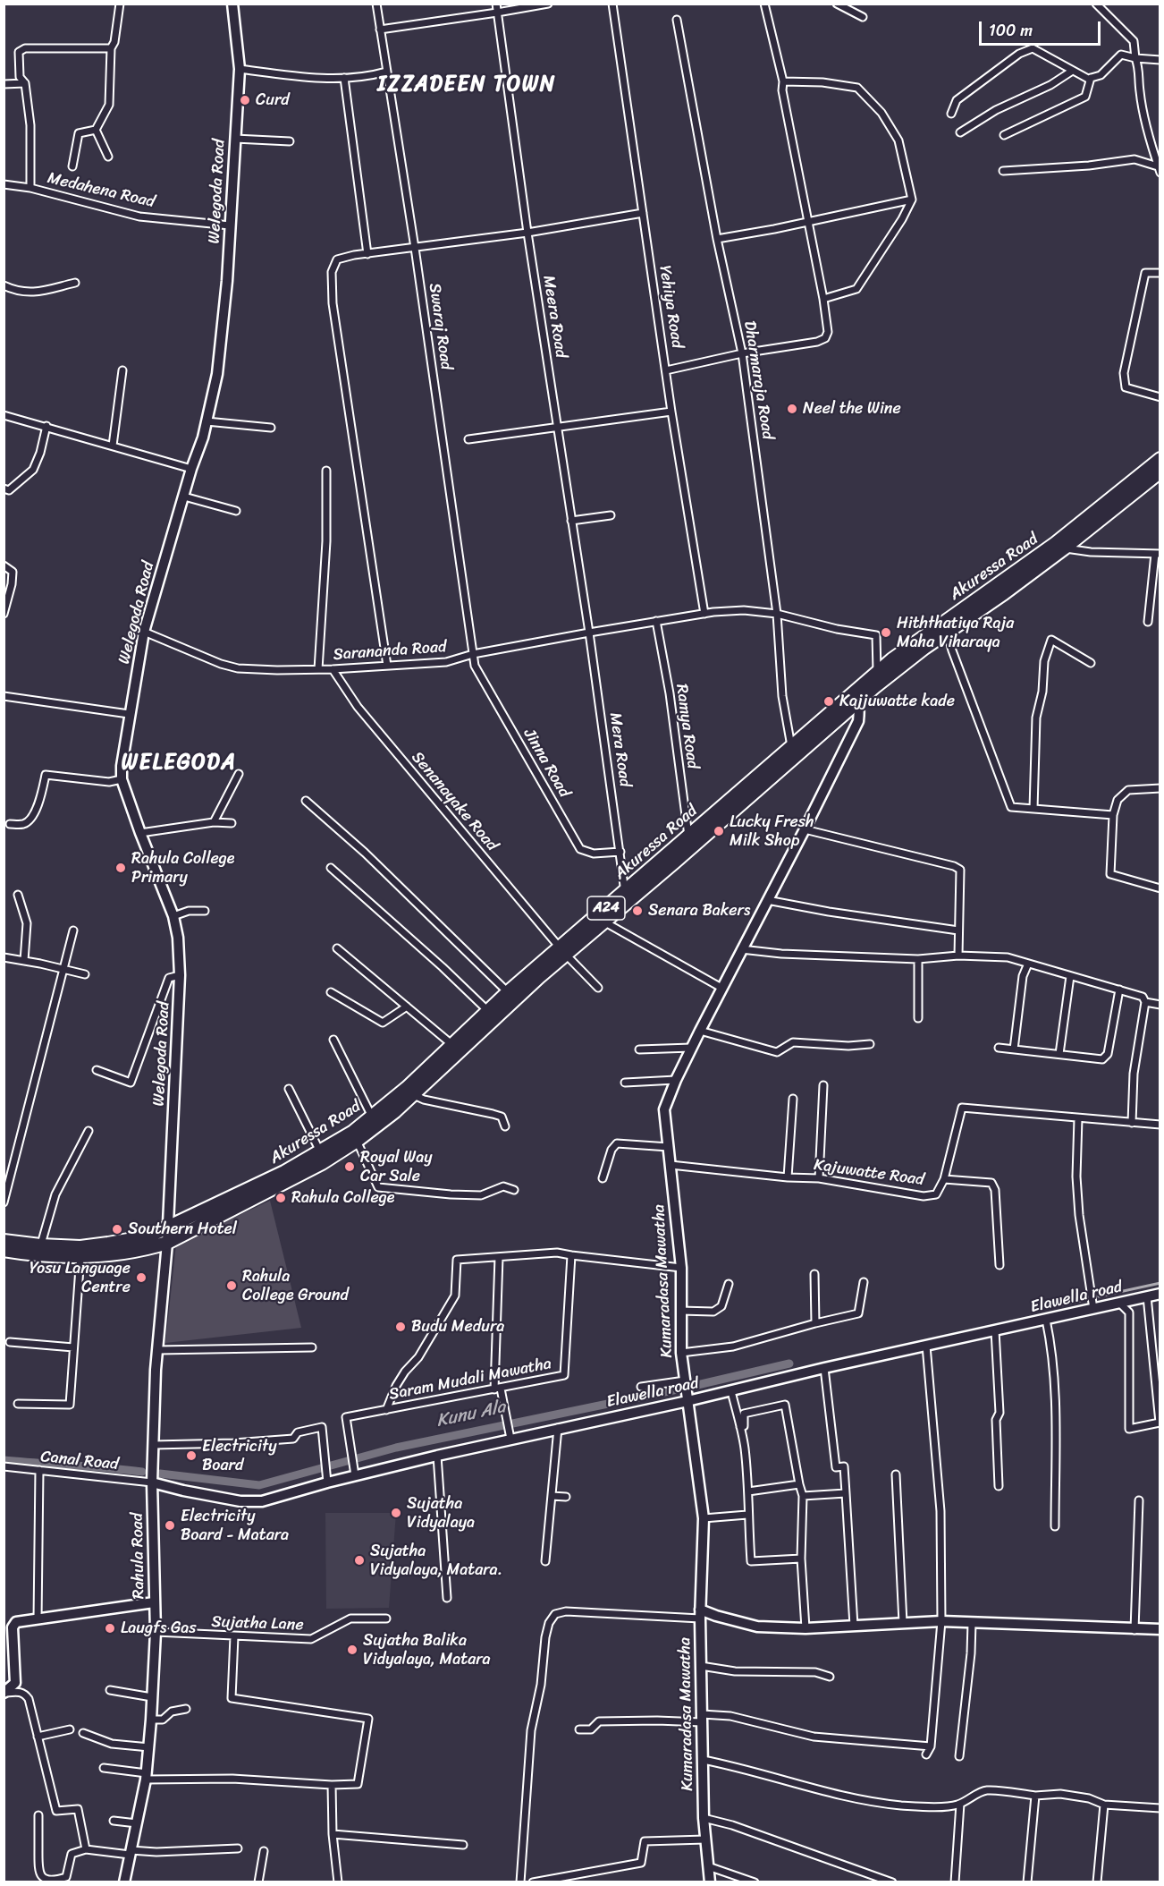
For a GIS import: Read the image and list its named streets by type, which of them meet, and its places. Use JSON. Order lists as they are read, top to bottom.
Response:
{
  "streets": {
    "highway": ["Akuressa Road", "A24"],
    "street": [
      "Medahena Road",
      "Welegoda Road",
      "Yehiya Road",
      "Meera Road",
      "Swaraj Road",
      "Dharmaraja Road",
      "Sarananda Road",
      "Ramya Road",
      "Mera Road",
      "Jinna Road",
      "Senanayake Road",
      "Kajuwatte Road",
      "Kumaradasa Mawatha",
      "Elawella road",
      "Saram Mudali Mawatha",
      "Canal Road",
      "Rahula Road",
      "Sujatha Lane"
    ]
  },
  "crossings": [
    ["Medahena Road", "Welegoda Road"],
    ["Welegoda Road", "Akuressa Road"],
    ["Welegoda Road", "Sarananda Road"],
    ["Welegoda Road", "Rahula Road"],
    ["Yehiya Road", "Sarananda Road"],
    ["Meera Road", "Sarananda Road"],
    ["Meera Road", "Mera Road"],
    ["Swaraj Road", "Sarananda Road"],
    ["Swaraj Road", "Jinna Road"],
    ["Dharmaraja Road", "Akuressa Road"],
    ["Dharmaraja Road", "Sarananda Road"],
    ["Akuressa Road", "Sarananda Road"],
    ["Akuressa Road", "Ramya Road"],
    ["Akuressa Road", "Mera Road"],
    ["Akuressa Road", "Senanayake Road"],
    ["Akuressa Road", "Kumaradasa Mawatha"],
    ["Akuressa Road", "Rahula Road"],
    ["Sarananda Road", "Ramya Road"],
    ["Sarananda Road", "Mera Road"],
    ["Sarananda Road", "Jinna Road"],
    ["Sarananda Road", "Senanayake Road"],
    ["Mera Road", "Jinna Road"],
    ["Kajuwatte Road", "Kumaradasa Mawatha"],
    ["Kumaradasa Mawatha", "Elawella road"],
    ["Elawella road", "Saram Mudali Mawatha"],
    ["Elawella road", "Canal Road"],
    ["Elawella road", "Rahula Road"],
    ["Canal Road", "Rahula Road"],
    ["Rahula Road", "Sujatha Lane"]
  ],
  "districts": ["IZZADEEN TOWN", "WELEGODA"],
  "water": ["Kunu Ala"],
  "places": [
    "Curd",
    "Neel the Wine",
    "Hiththatiya Raja Maha Viharaya",
    "Kajjuwatte kade",
    "Lucky Fresh Milk Shop",
    "Rahula College Primary",
    "Senara Bakers",
    "Royal Way Car Sale",
    "Rahula College",
    "Southern Hotel",
    "Yosu Language Centre",
    "Rahula College Ground",
    "Budu Medura",
    "Electricity Board",
    "Sujatha Vidyalaya",
    "Electricity Board - Matara",
    "Sujatha Vidyalaya, Matara.",
    "Laugfs Gas",
    "Sujatha Balika Vidyalaya, Matara"
  ],
  "scale_bar": "100 m"
}
